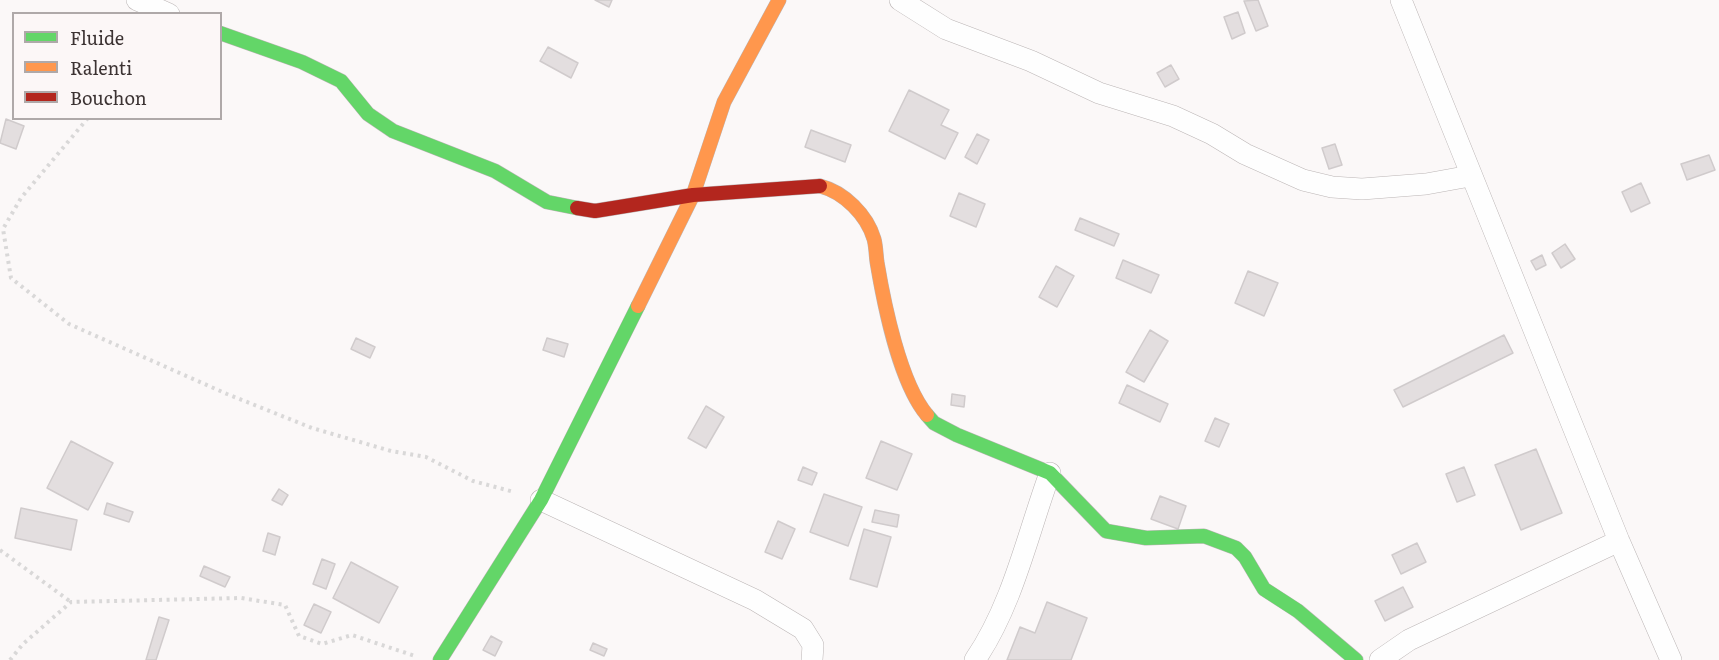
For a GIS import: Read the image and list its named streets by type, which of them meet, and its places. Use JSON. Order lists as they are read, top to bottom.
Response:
{
  "legend": ["Fluide", "Ralenti", "Bouchon"]
}
